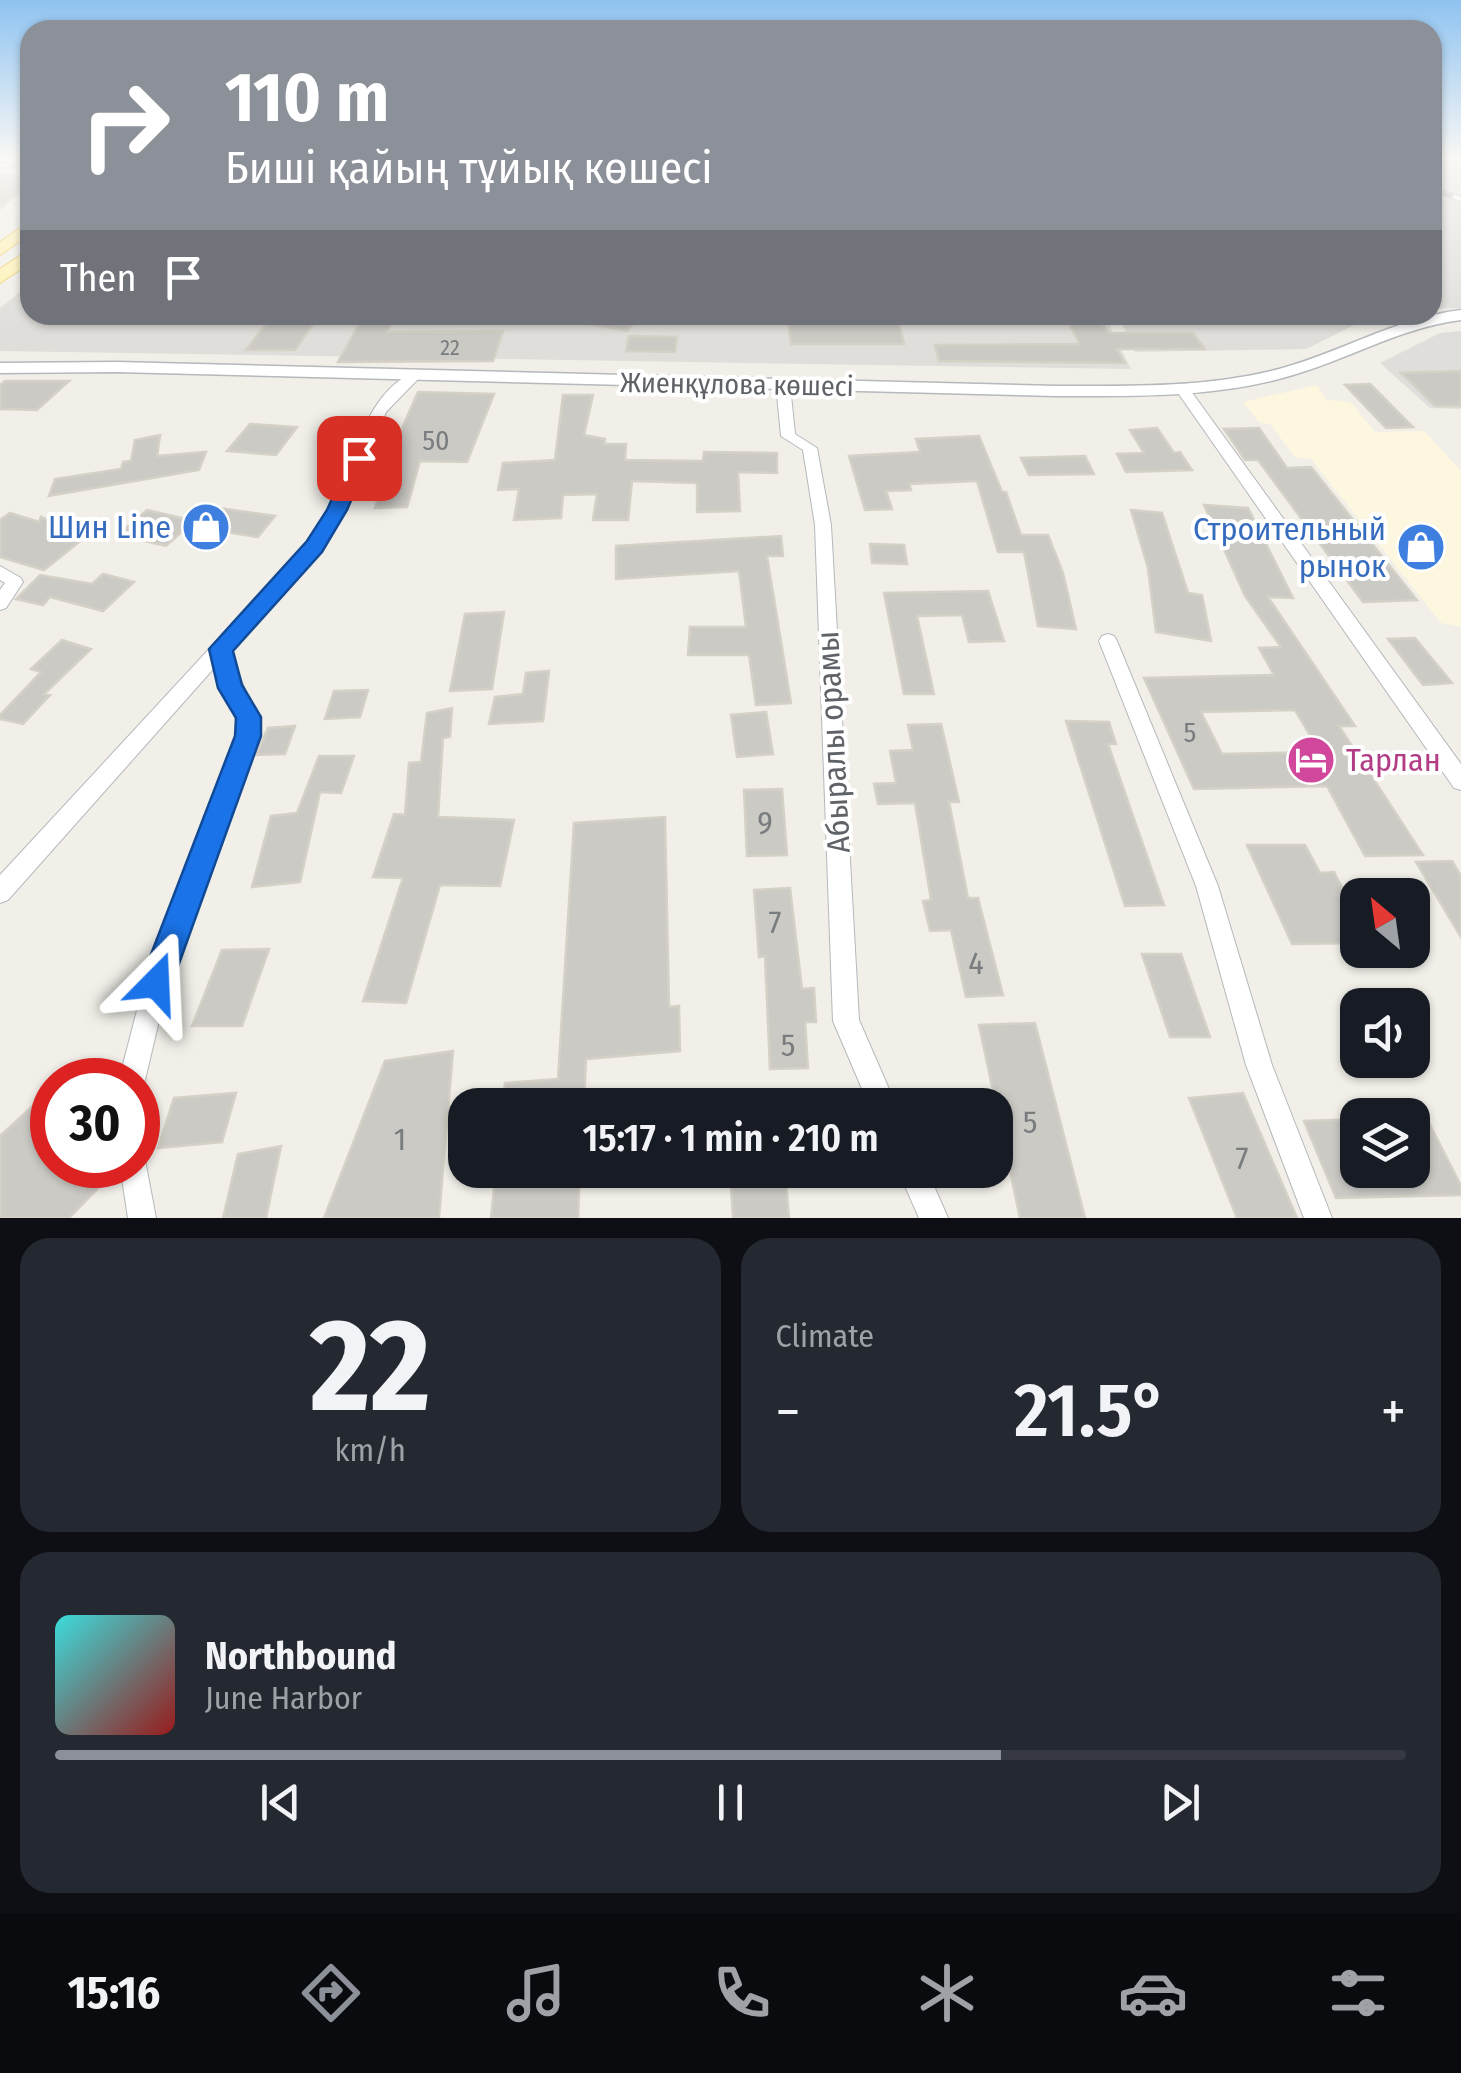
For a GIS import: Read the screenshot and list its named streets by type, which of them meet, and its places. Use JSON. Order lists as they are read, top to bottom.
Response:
{
  "streets": {
    "street": ["Жиенқұлова көшесі", "Абыралы орамы"]
  },
  "crossings": [
    ["Жиенқұлова көшесі", "Абыралы орамы"]
  ],
  "places": {
    "shop": ["Шин Line", "Строительный рынок"],
    "hotel": ["Тарлан"]
  },
  "house_numbers": [
    "22",
    "50",
    "5",
    "9",
    "7",
    "4",
    "5",
    "5",
    "1",
    "7"
  ],
  "north": "top left",
  "page": {
    "turn": ["110 m", "Биші қайың тұйық көшесі"],
    "then": "Then",
    "limit": "30",
    "trip": "15:17 · 1 min · 210 m",
    "tile": [
      ["22", "km/h"],
      "Climate"
    ],
    "heat": ["−", "21.5°", "+"],
    "song": ["Northbound", "June Harbor"],
    "tabs": "15:16"
  }
}
